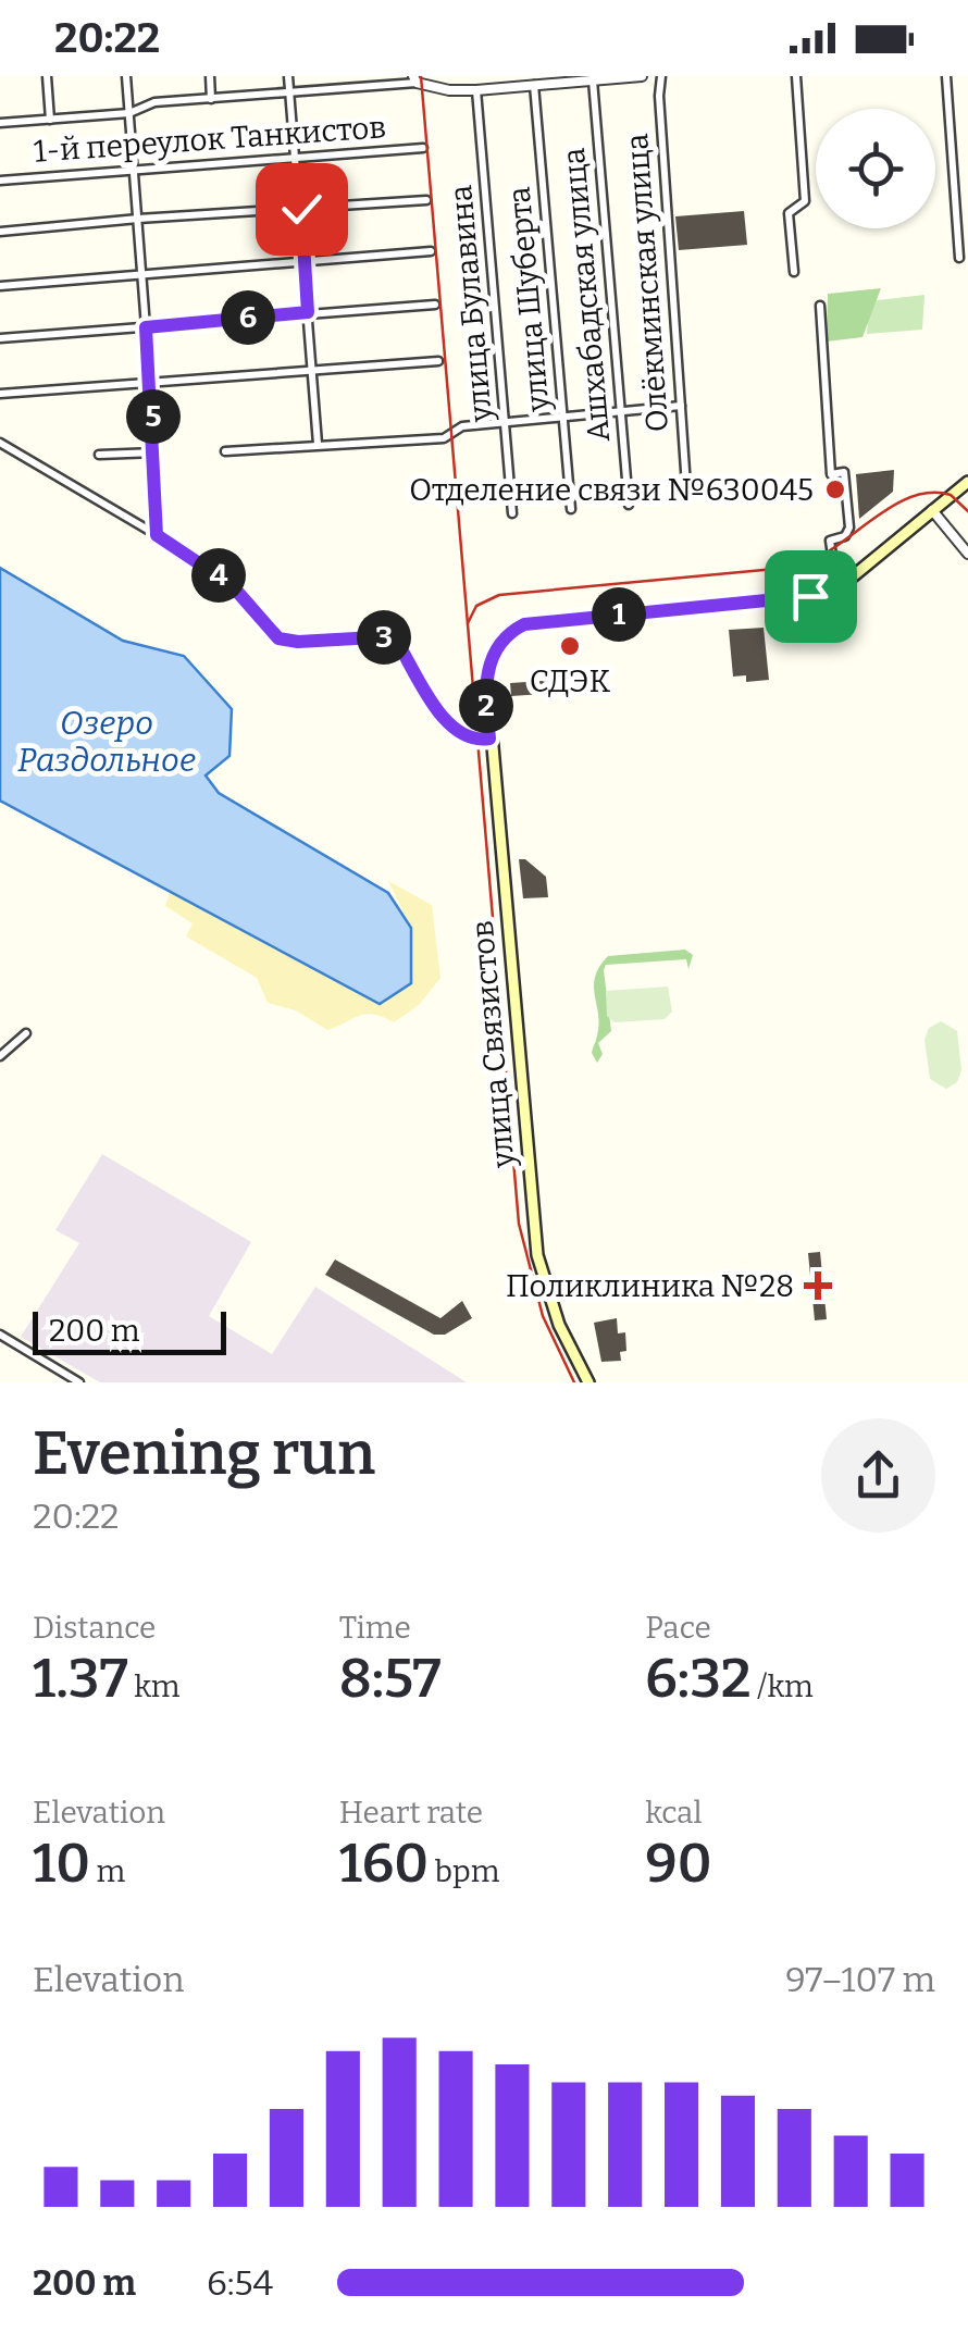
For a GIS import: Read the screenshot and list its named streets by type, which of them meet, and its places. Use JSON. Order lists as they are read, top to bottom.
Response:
{
  "streets": {
    "main road": ["улица Связистов"],
    "street": [
      "1-й переулок Танкистов",
      "Олёкминская улица",
      "Ашхабадская улица",
      "улица Шуберта",
      "улица Булавина"
    ]
  },
  "water": ["Озеро Раздольное"],
  "places": {
    "other": ["Отделение связи №630045", "СДЭК"],
    "health": ["Поликлиника №28"]
  },
  "scale_bar": "200 m",
  "page": {
    "status": "20:22",
    "pins": [
      "6",
      "5",
      "4",
      "1",
      "3",
      "2"
    ],
    "scale": "200 m",
    "heading": ["Evening run", "20:22"],
    "stats": [
      ["Distance", "1.37 km"],
      ["Time", "8:57"],
      ["Pace", "6:32 /km"],
      ["Elevation", "10 m"],
      ["Heart rate", "160 bpm"],
      ["kcal", "90"]
    ],
    "chart": ["Elevation", "97–107 m"],
    "list": [
      {
        "name": "200 m",
        "note": "6:54"
      }
    ]
  }
}
